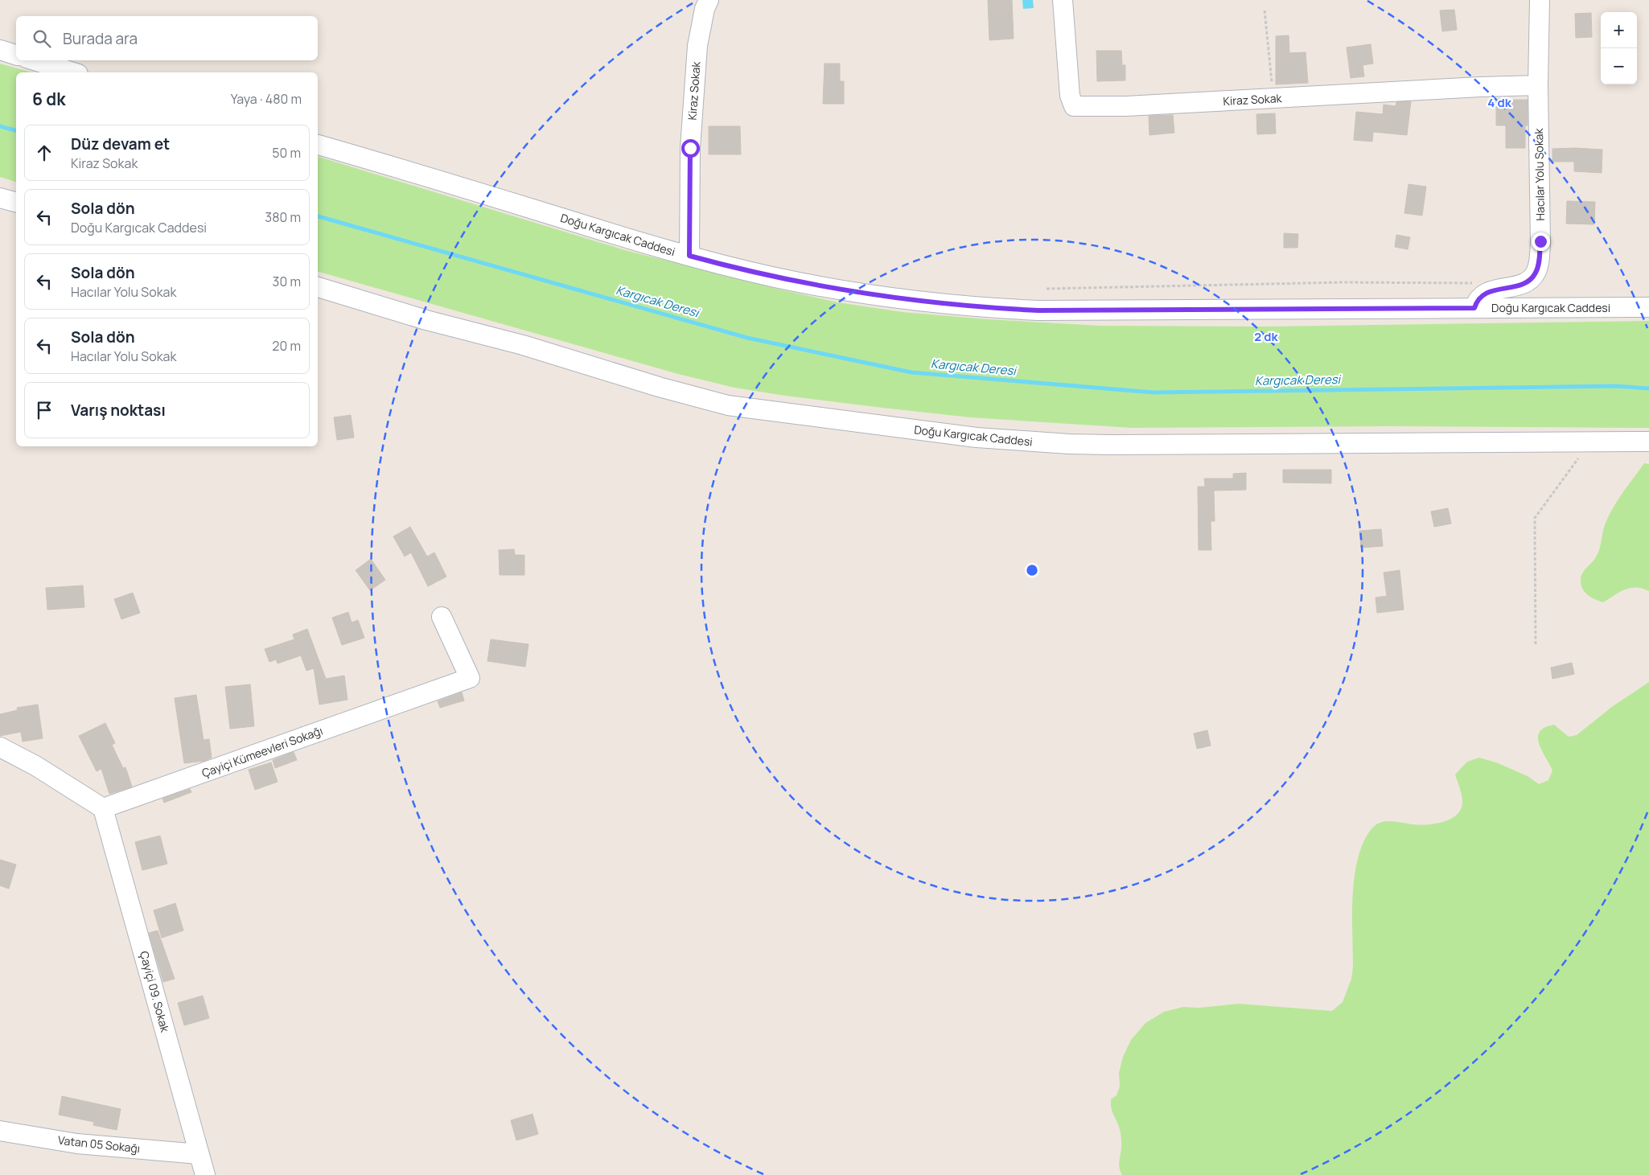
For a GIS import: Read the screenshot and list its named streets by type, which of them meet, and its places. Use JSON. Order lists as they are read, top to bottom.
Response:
{
  "streets": {
    "street": [
      "Kiraz Sokak",
      "Hacılar Yolu Sokak",
      "Doğu Kargıcak Caddesi",
      "Çayiçi Kümeevleri Sokağı",
      "Çayiçi 09. Sokak",
      "Vatan 05 Sokağı"
    ]
  },
  "crossings": [
    ["Kiraz Sokak", "Hacılar Yolu Sokak"],
    ["Kiraz Sokak", "Doğu Kargıcak Caddesi"],
    ["Hacılar Yolu Sokak", "Doğu Kargıcak Caddesi"],
    ["Çayiçi Kümeevleri Sokağı", "Çayiçi 09. Sokak"],
    ["Çayiçi 09. Sokak", "Vatan 05 Sokağı"]
  ],
  "water": ["Kargıcak Deresi"],
  "page": {
    "map_buttons": ["+", "−"],
    "search": "Burada ara",
    "heading": ["6 dk", "Yaya · 480 m"],
    "list": [
      ["Düz devam et", "Kiraz Sokak", "50 m"],
      ["Sola dön", "Doğu Kargıcak Caddesi", "380 m"],
      ["Sola dön", "Hacılar Yolu Sokak", "30 m"],
      ["Sola dön", "Hacılar Yolu Sokak", "20 m"],
      "Varış noktası"
    ]
  },
  "rings": ["4 dk", "2 dk"]
}
